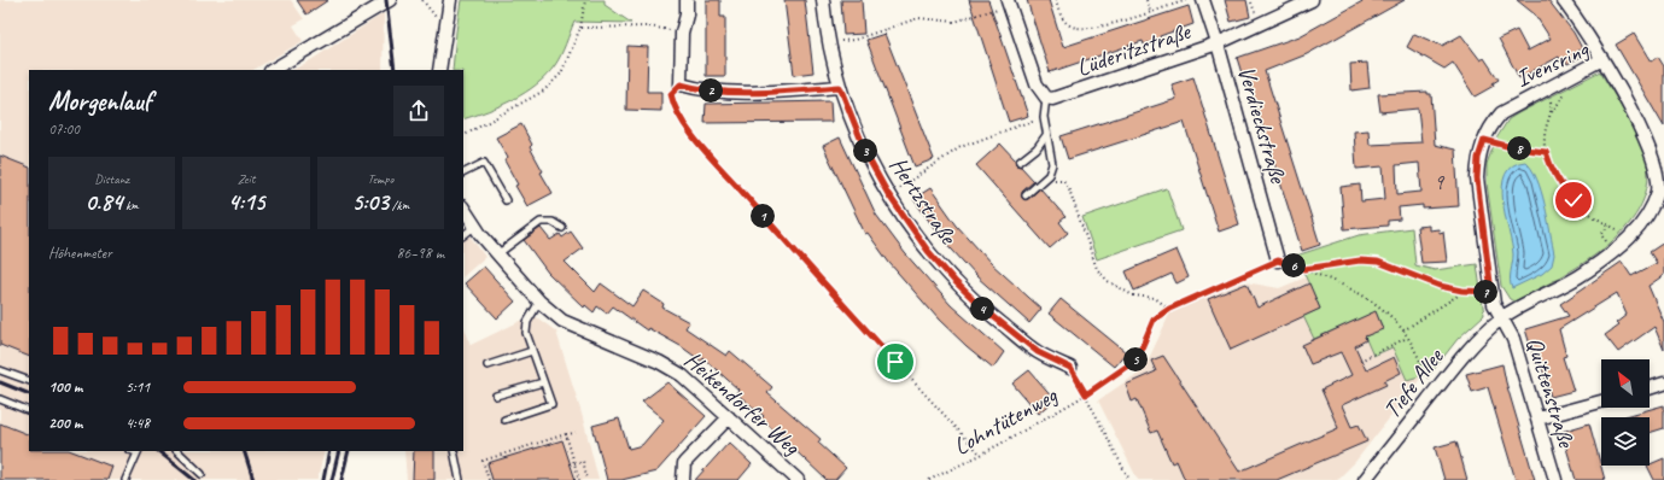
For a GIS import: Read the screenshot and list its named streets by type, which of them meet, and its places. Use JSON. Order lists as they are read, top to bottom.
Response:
{
  "streets": {
    "street": [
      "Lüderitzstraße",
      "Ivensring",
      "Verdieckstraße",
      "Hertzstraße",
      "Tiefe Allee",
      "Quittenstraße",
      "Heikendorfer Weg"
    ],
    "path": ["Lohntütenweg"]
  },
  "crossings": [
    ["Lüderitzstraße", "Verdieckstraße"],
    ["Ivensring", "Tiefe Allee"],
    ["Ivensring", "Quittenstraße"],
    ["Verdieckstraße", "Lohntütenweg"],
    ["Tiefe Allee", "Quittenstraße"]
  ],
  "house_numbers": ["9"],
  "north": "top left",
  "page": {
    "heading": ["Morgenlauf", "07:00"],
    "pins": [
      "2",
      "8",
      "3",
      "1",
      "6",
      "7",
      "4",
      "5"
    ],
    "stats": [
      ["Distanz", "0.84 km"],
      ["Zeit", "4:15"],
      ["Tempo", "5:03 /km"]
    ],
    "chart": ["Höhenmeter", "86–98 m"],
    "list": [
      {
        "name": "100 m",
        "note": "5:11"
      },
      {
        "name": "200 m",
        "note": "4:48"
      }
    ]
  }
}
